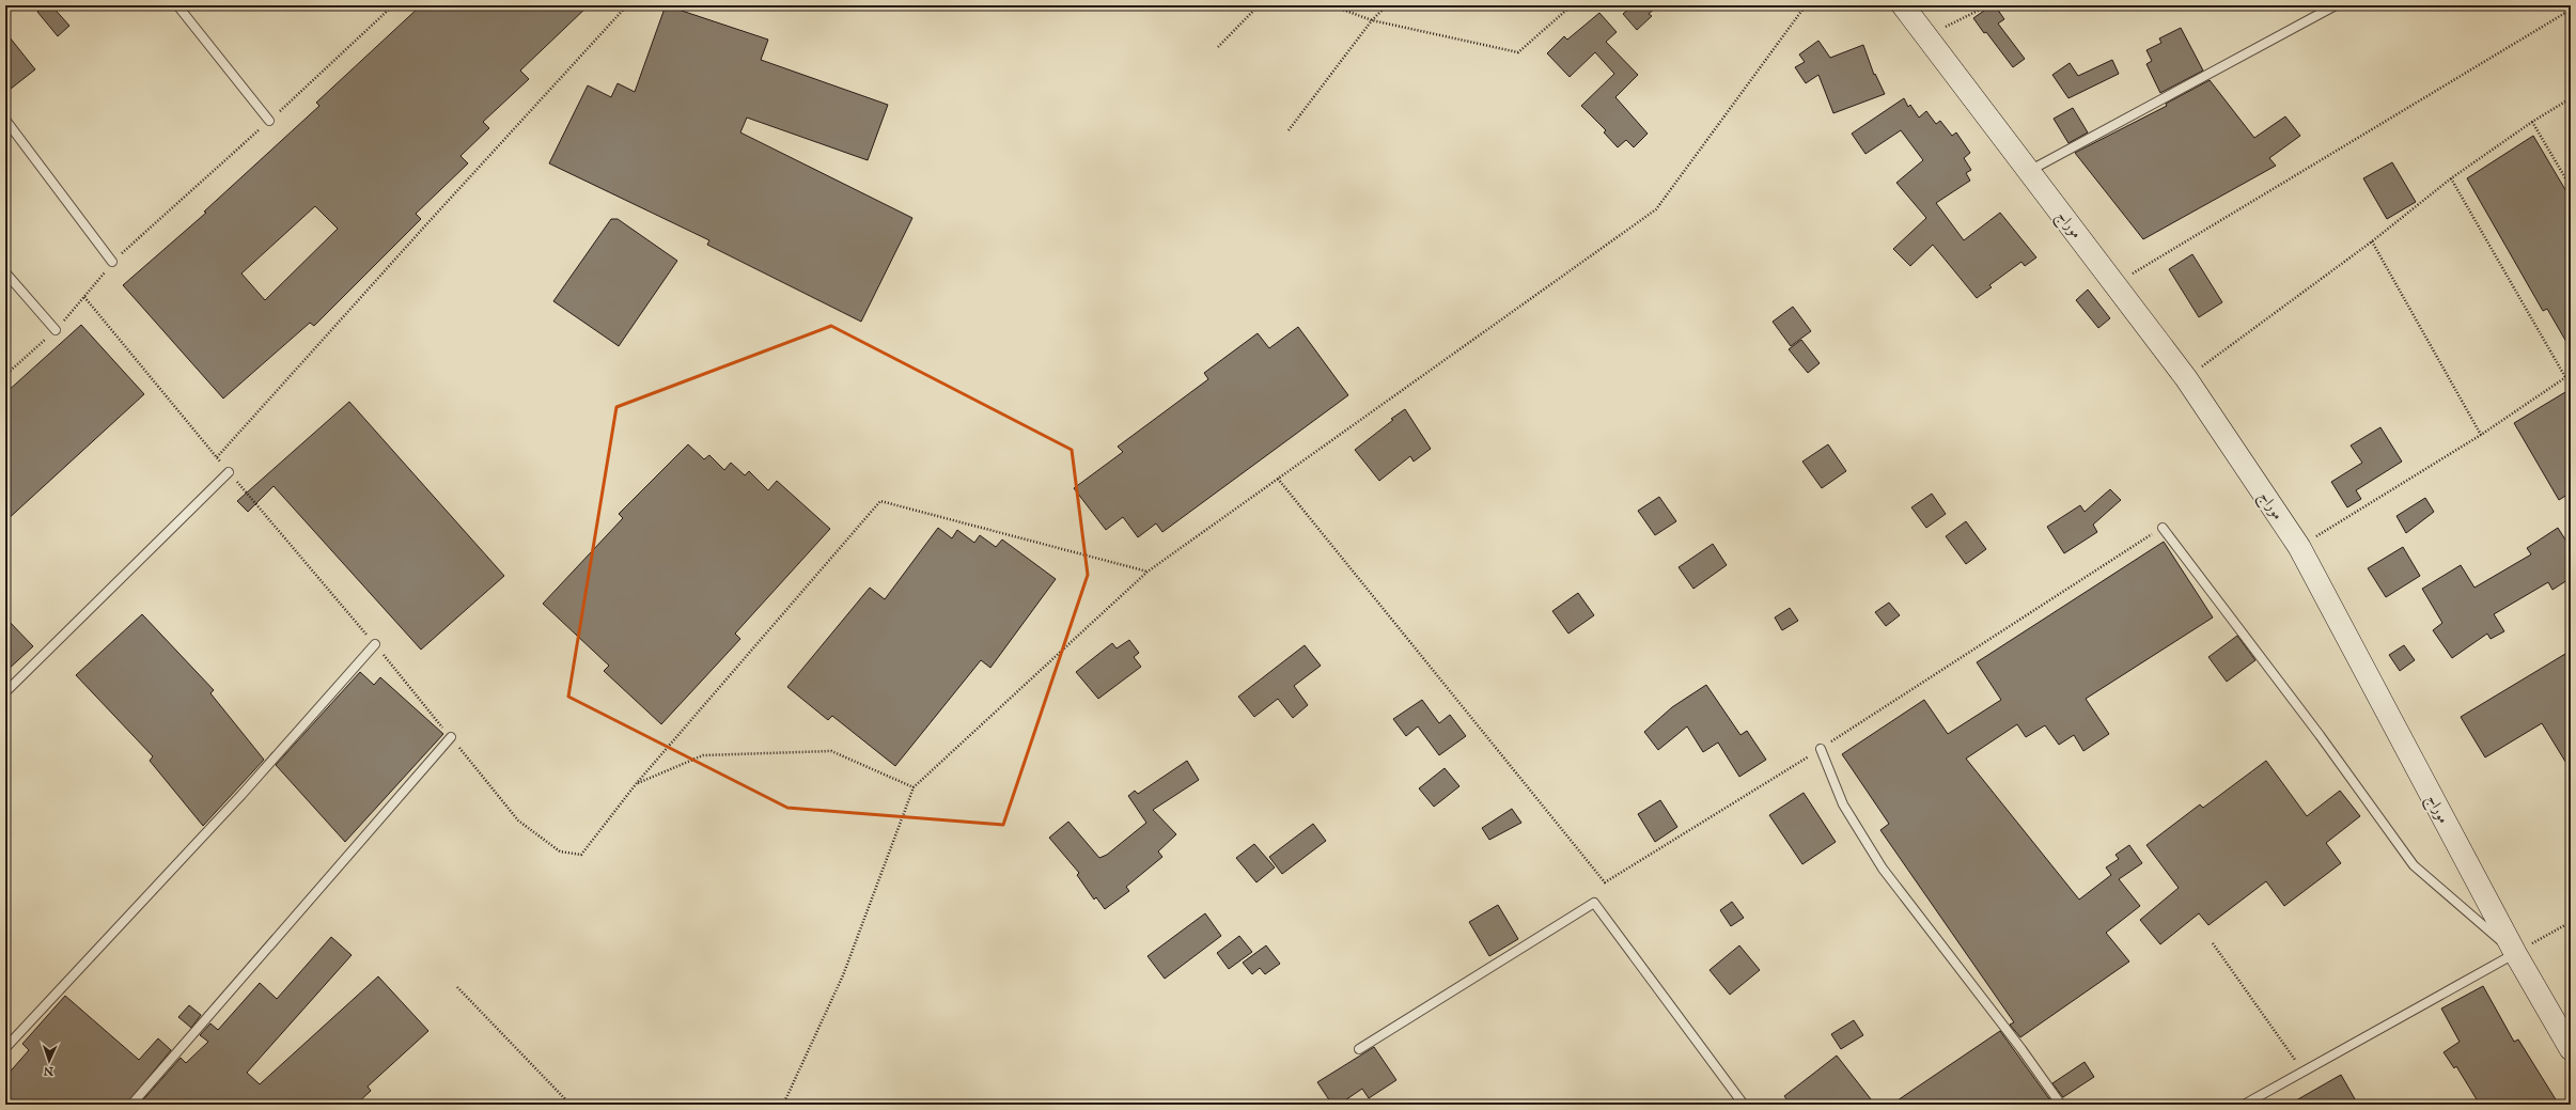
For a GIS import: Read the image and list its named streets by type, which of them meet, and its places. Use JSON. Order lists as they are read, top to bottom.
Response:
{
  "streets": {
    "main road": ["موراج"]
  },
  "north": "bottom"
}
